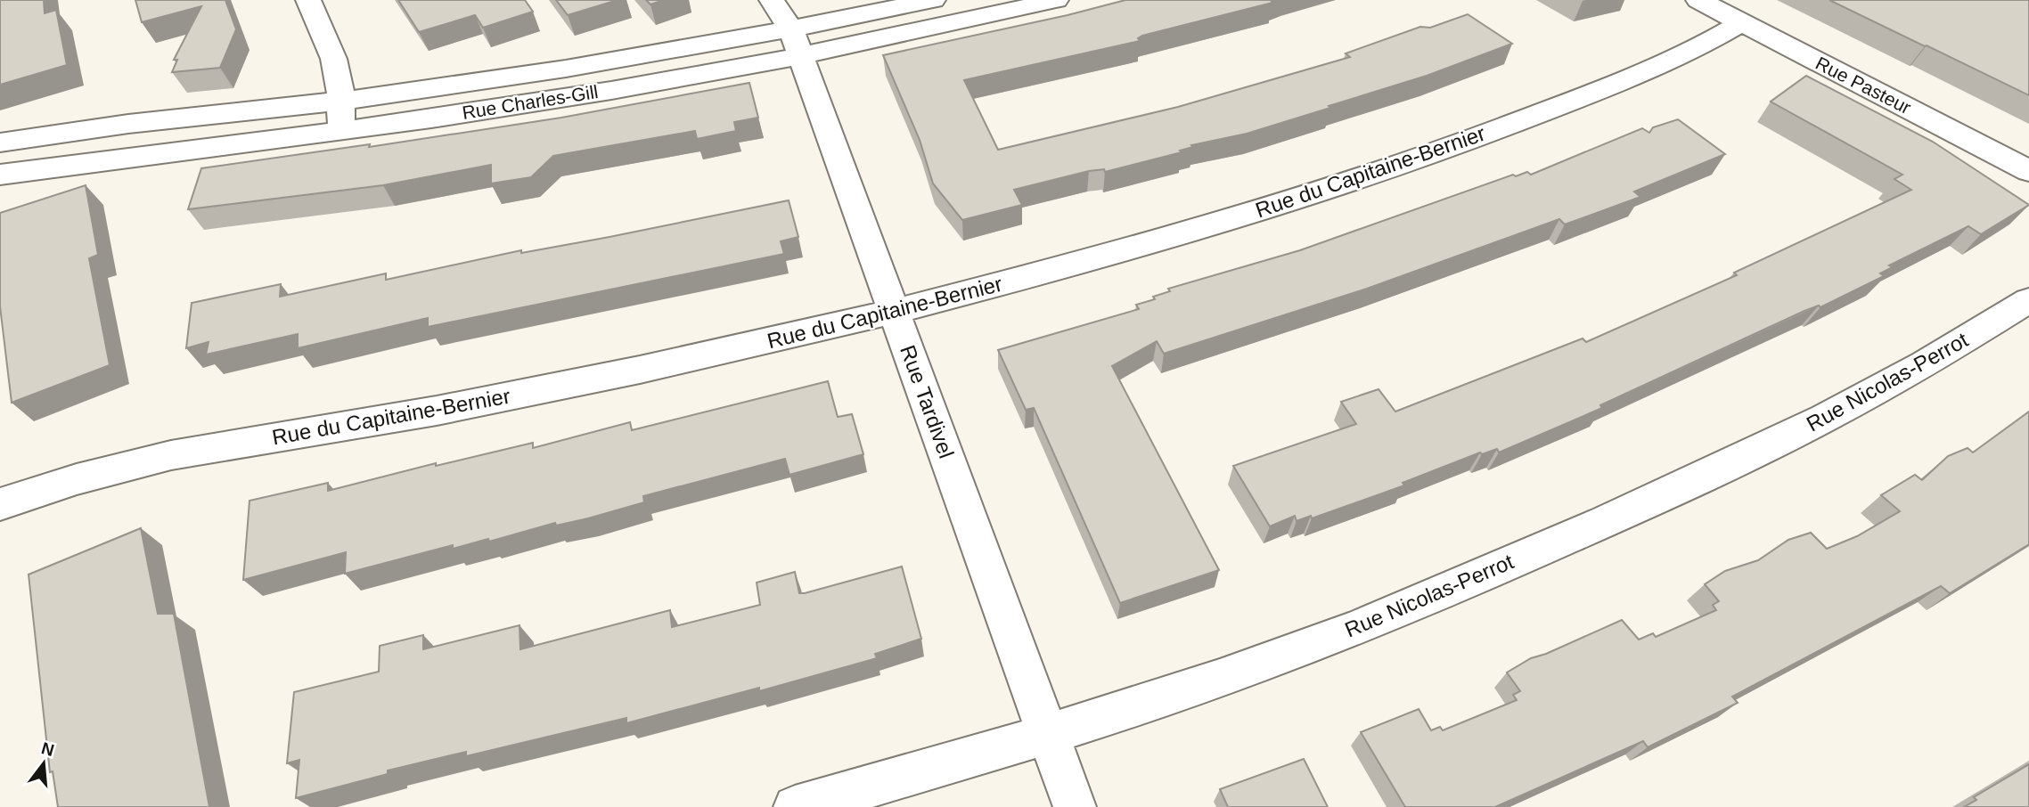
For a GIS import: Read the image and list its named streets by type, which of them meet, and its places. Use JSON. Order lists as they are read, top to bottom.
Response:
{
  "streets": {
    "street": [
      "Rue Pasteur",
      "Rue Charles-Gill",
      "Rue du Capitaine-Bernier",
      "Rue Nicolas-Perrot",
      "Rue Tardivel"
    ]
  },
  "crossings": [
    ["Rue Pasteur", "Rue du Capitaine-Bernier"],
    ["Rue Charles-Gill", "Rue Tardivel"],
    ["Rue du Capitaine-Bernier", "Rue Tardivel"],
    ["Rue Nicolas-Perrot", "Rue Tardivel"]
  ],
  "north": "top"
}
